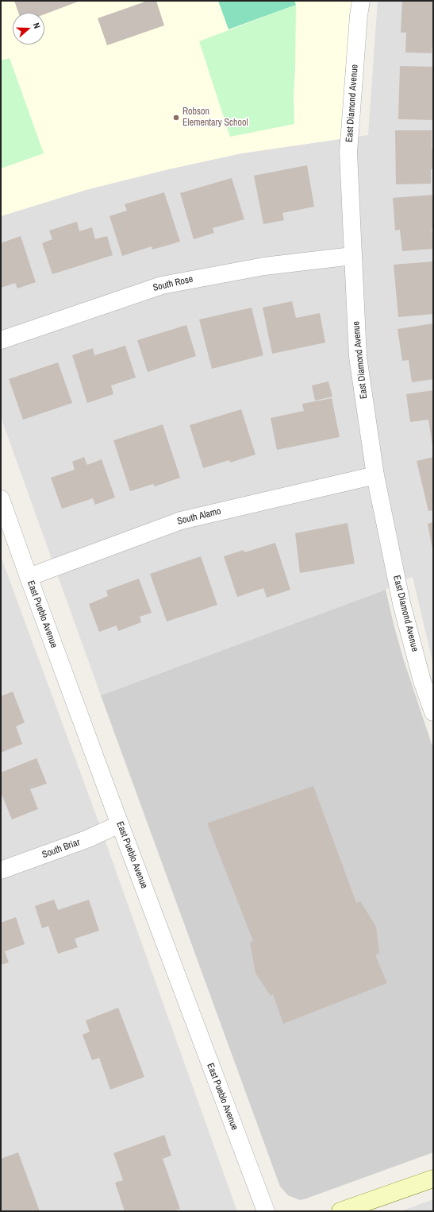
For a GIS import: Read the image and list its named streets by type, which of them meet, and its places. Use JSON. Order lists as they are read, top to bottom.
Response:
{
  "streets": {
    "street": [
      "East Diamond Avenue",
      "South Rose",
      "South Alamo",
      "East Pueblo Avenue",
      "South Briar"
    ]
  },
  "crossings": [
    ["East Diamond Avenue", "South Rose"],
    ["East Diamond Avenue", "South Alamo"],
    ["South Alamo", "East Pueblo Avenue"],
    ["East Pueblo Avenue", "South Briar"]
  ],
  "places": ["Robson Elementary School"],
  "north": "right"
}
